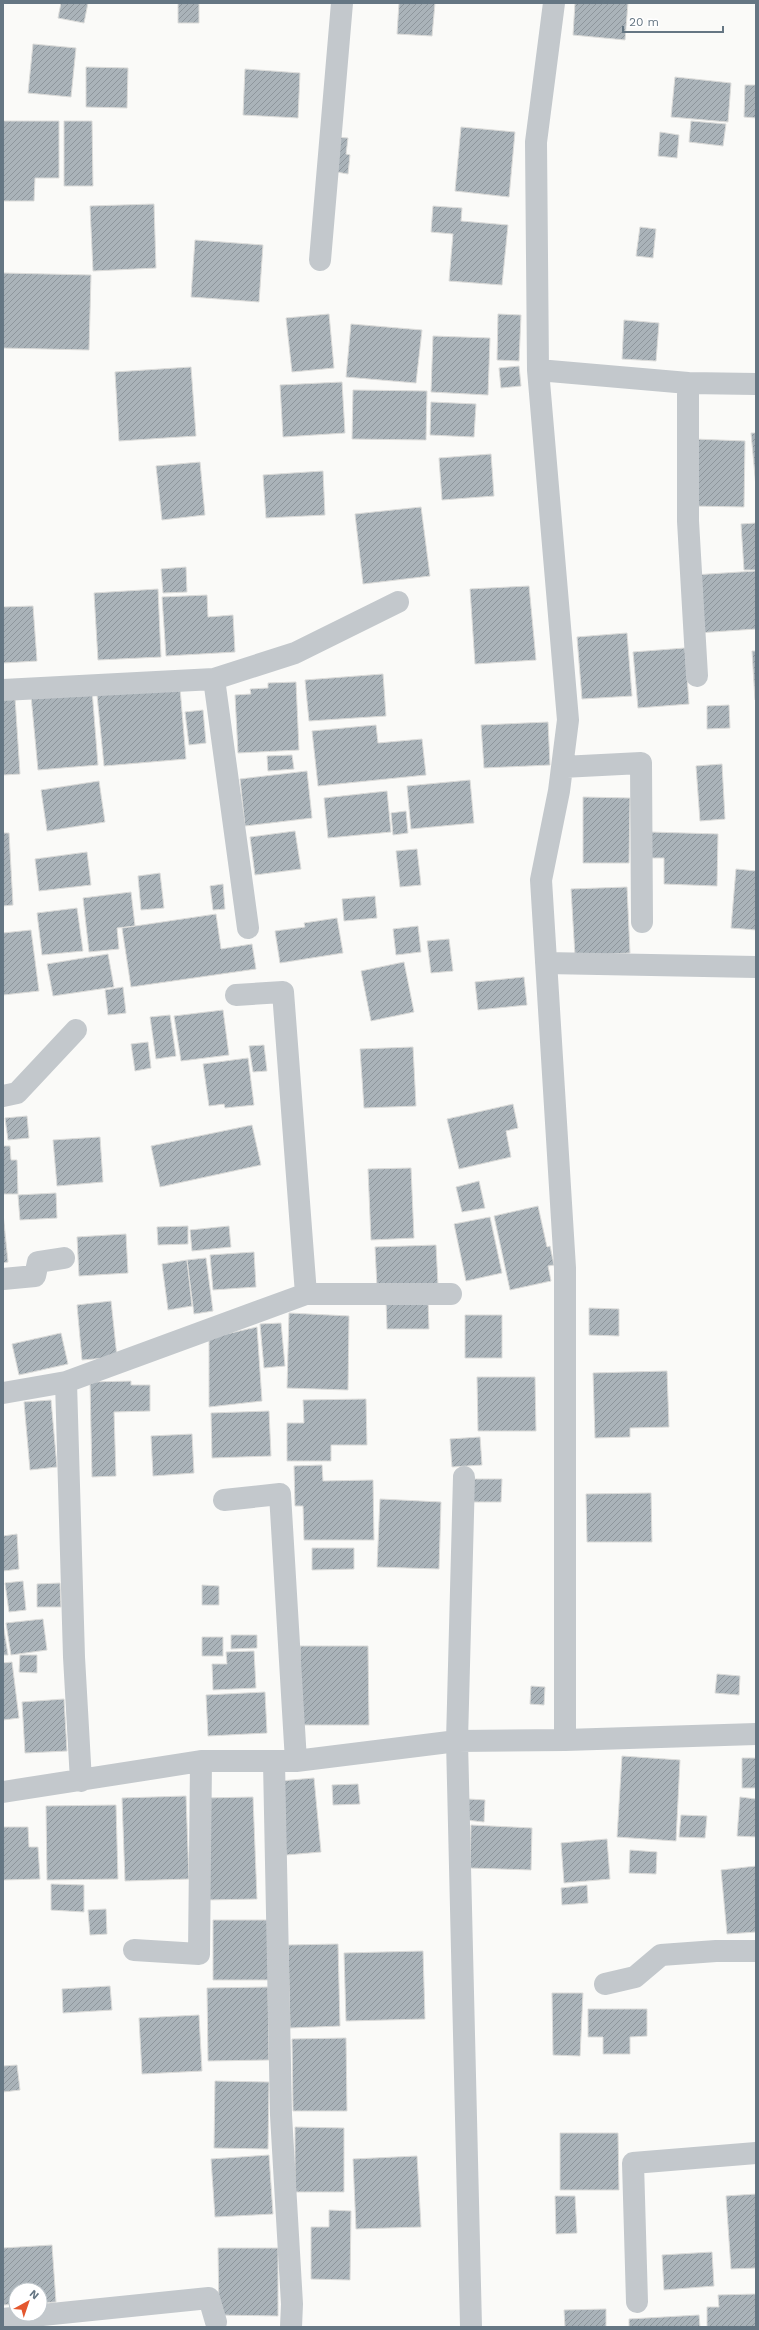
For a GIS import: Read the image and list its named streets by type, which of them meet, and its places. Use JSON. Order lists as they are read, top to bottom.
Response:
{
  "scale_bar": "20 m",
  "north": "top right"
}
